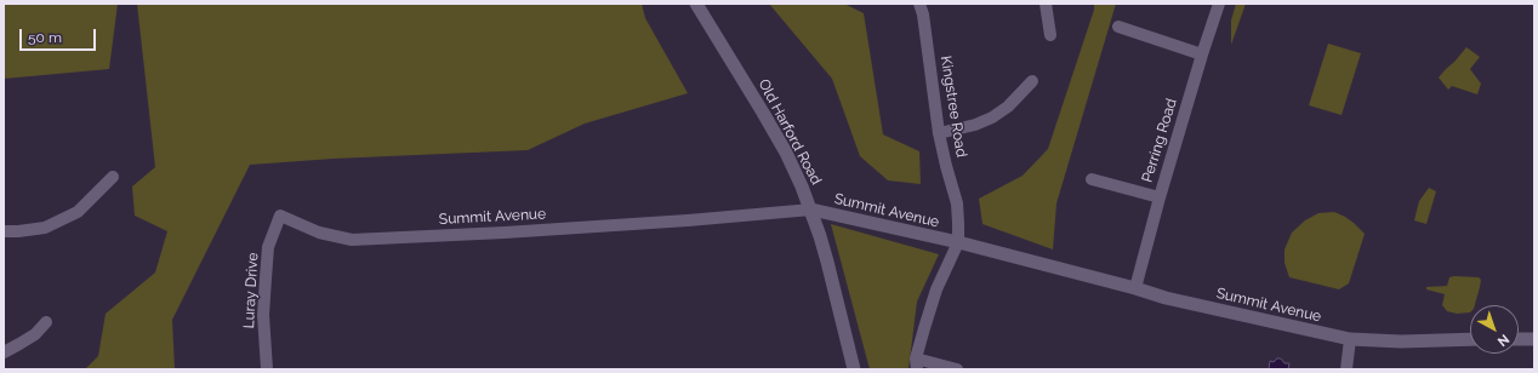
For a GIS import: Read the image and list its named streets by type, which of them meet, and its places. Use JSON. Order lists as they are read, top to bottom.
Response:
{
  "streets": {
    "street": [
      "Kingstree Road",
      "Old Harford Road",
      "Perring Road",
      "Summit Avenue",
      "Luray Drive"
    ]
  },
  "crossings": [
    ["Kingstree Road", "Summit Avenue"],
    ["Old Harford Road", "Summit Avenue"],
    ["Perring Road", "Summit Avenue"],
    ["Summit Avenue", "Luray Drive"]
  ],
  "scale_bar": "50 m",
  "north": "bottom right"
}
